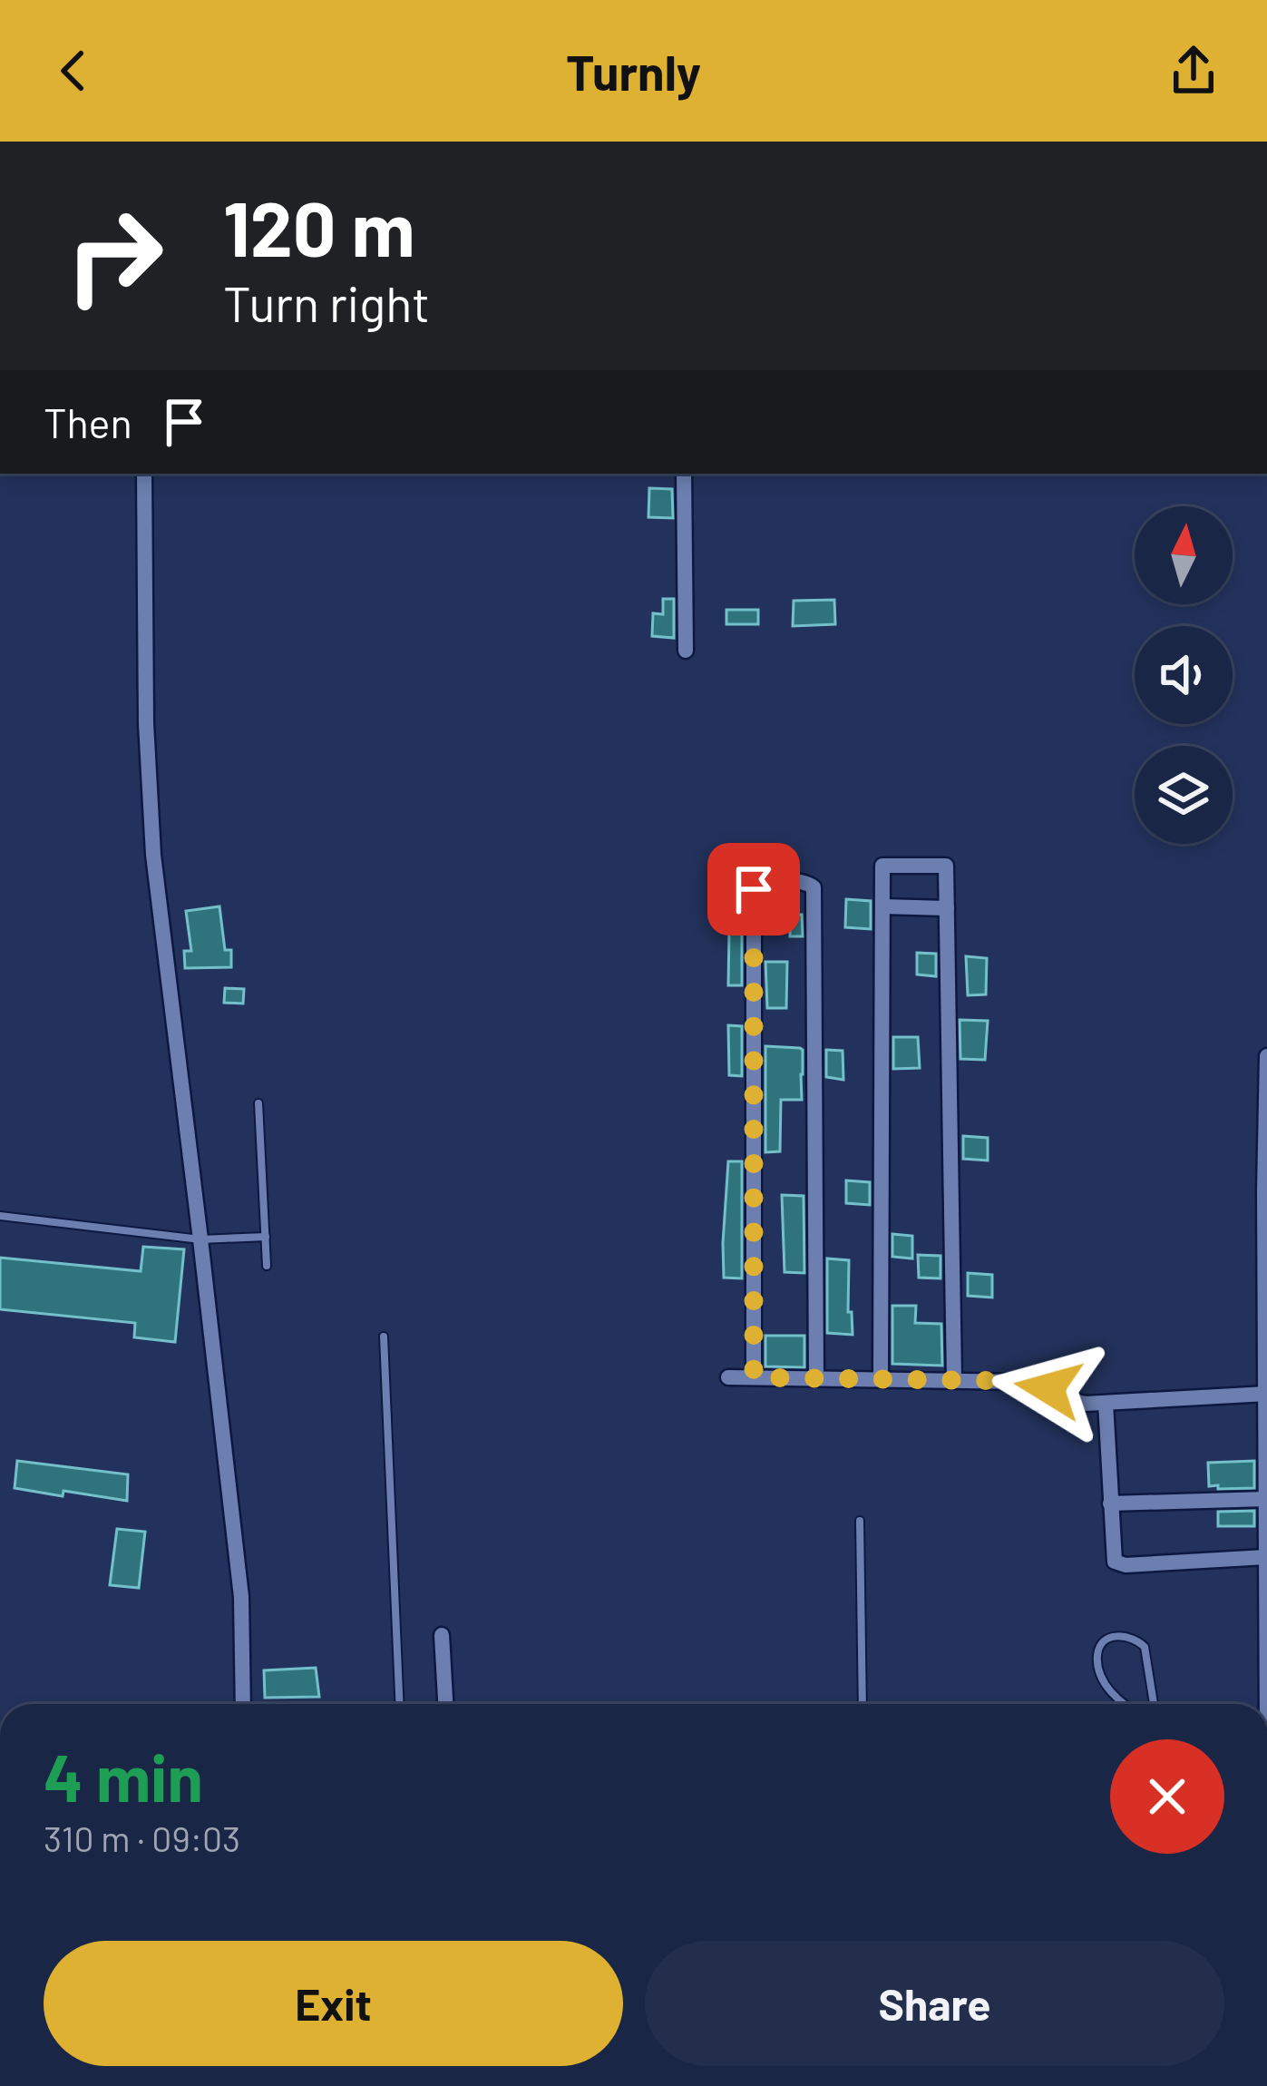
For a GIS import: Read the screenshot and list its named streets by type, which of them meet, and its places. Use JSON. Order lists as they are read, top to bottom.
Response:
{
  "north": "top",
  "page": {
    "header": "Turnly",
    "turn": ["120 m", "Turn right"],
    "then": "Then",
    "heading": ["4 min", "310 m · 09:03"],
    "buttons": ["Exit", "Share"]
  }
}
